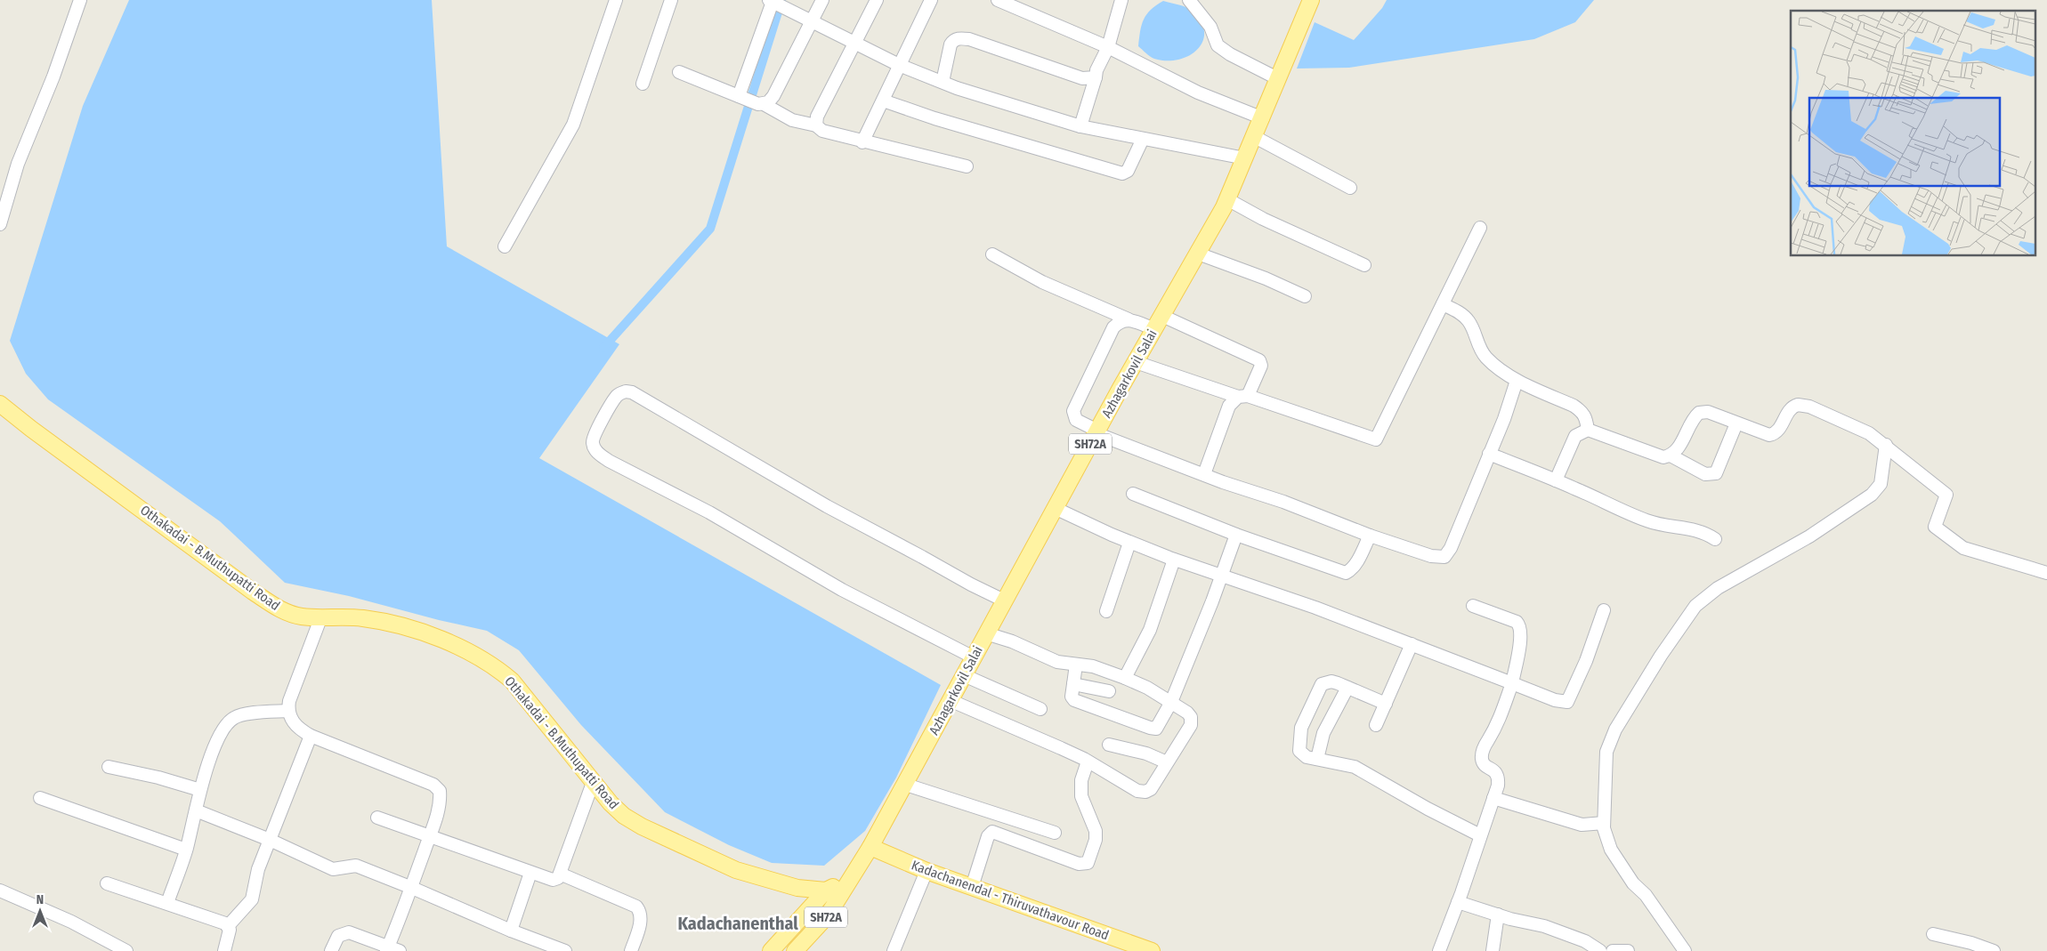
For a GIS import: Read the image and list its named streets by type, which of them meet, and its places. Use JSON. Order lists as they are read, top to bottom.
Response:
{
  "streets": {
    "main road": [
      "Azhagarkovil Salai",
      "SH72A",
      "Othakadai - B.Muthupatti Road",
      "Kadachanendal - Thiruvathavour Road"
    ]
  },
  "crossings": [
    ["Azhagarkovil Salai", "Othakadai - B.Muthupatti Road"],
    ["Azhagarkovil Salai", "Kadachanendal - Thiruvathavour Road"]
  ],
  "districts": ["Kadachanenthal"],
  "north": "top"
}
